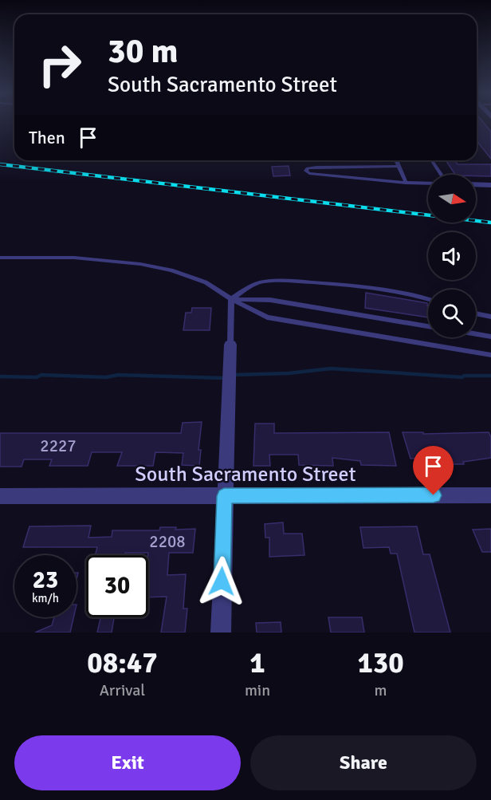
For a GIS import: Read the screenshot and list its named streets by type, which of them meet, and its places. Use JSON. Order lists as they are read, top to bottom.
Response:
{
  "streets": {
    "street": ["South Sacramento Street"]
  },
  "house_numbers": ["2227", "2208"],
  "north": "right",
  "page": {
    "turn": ["30 m", "South Sacramento Street"],
    "then": "Then",
    "speed": "23 km/h",
    "limit": "30",
    "eta": [
      "08:47",
      "Arrival",
      "1",
      "min",
      "130",
      "m"
    ],
    "buttons": ["Exit", "Share"]
  }
}
